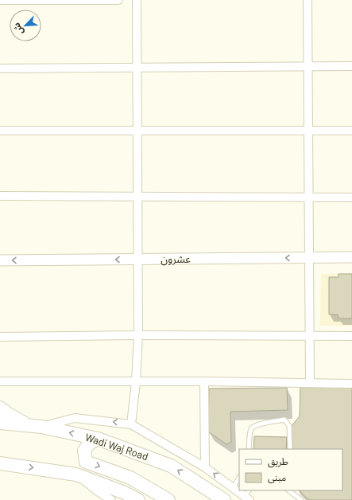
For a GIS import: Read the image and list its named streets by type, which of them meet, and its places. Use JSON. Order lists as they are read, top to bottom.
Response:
{
  "streets": {
    "main road": ["Wadi Waj Road"],
    "street": ["عشرون"]
  },
  "legend": ["طريق", "مبنى"],
  "north": "bottom left"
}
